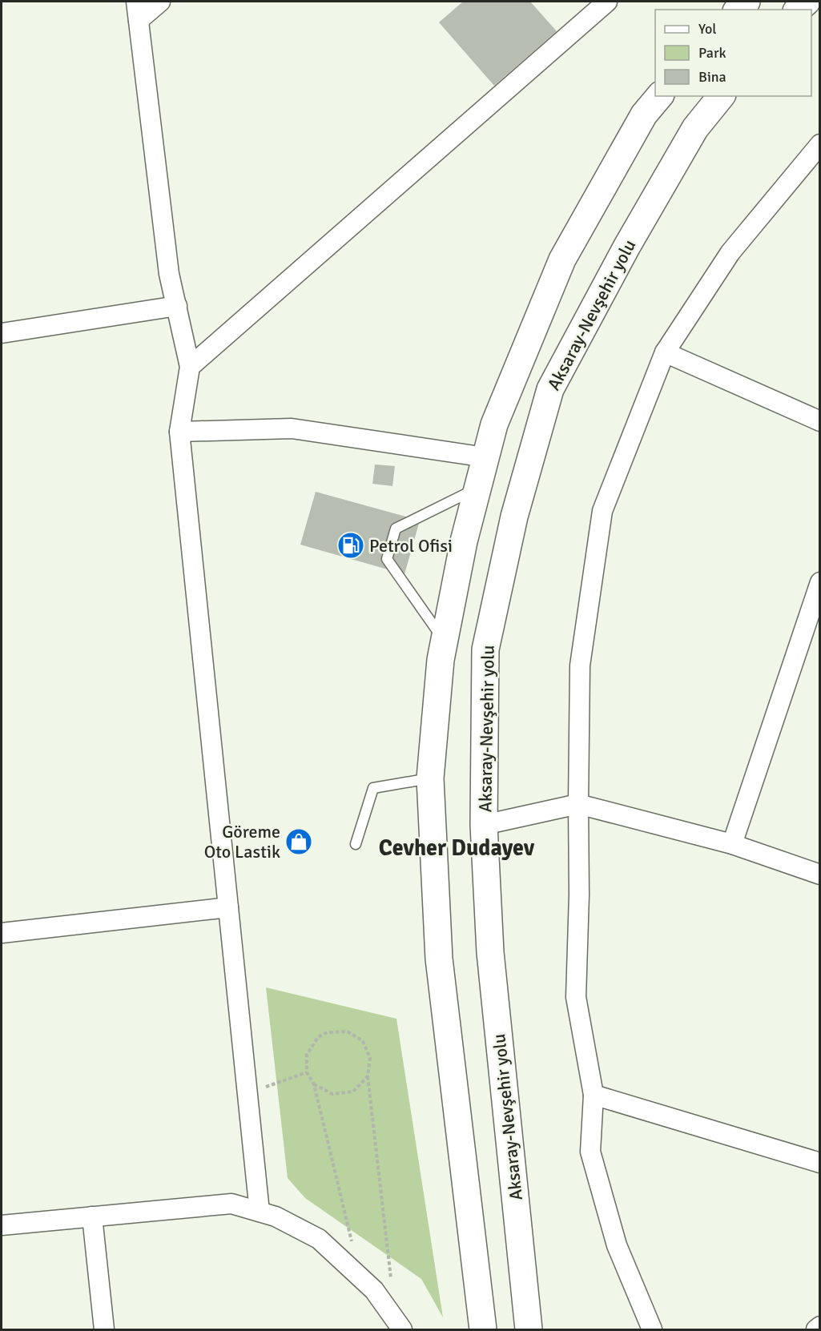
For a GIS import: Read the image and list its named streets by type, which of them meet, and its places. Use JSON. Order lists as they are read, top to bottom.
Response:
{
  "streets": {
    "highway": ["Aksaray-Nevşehir yolu"]
  },
  "districts": ["Cevher Dudayev"],
  "places": {
    "fuel station": ["Petrol Ofisi"],
    "shop": ["Göreme Oto Lastik"]
  },
  "legend": ["Yol", "Park", "Bina"]
}
